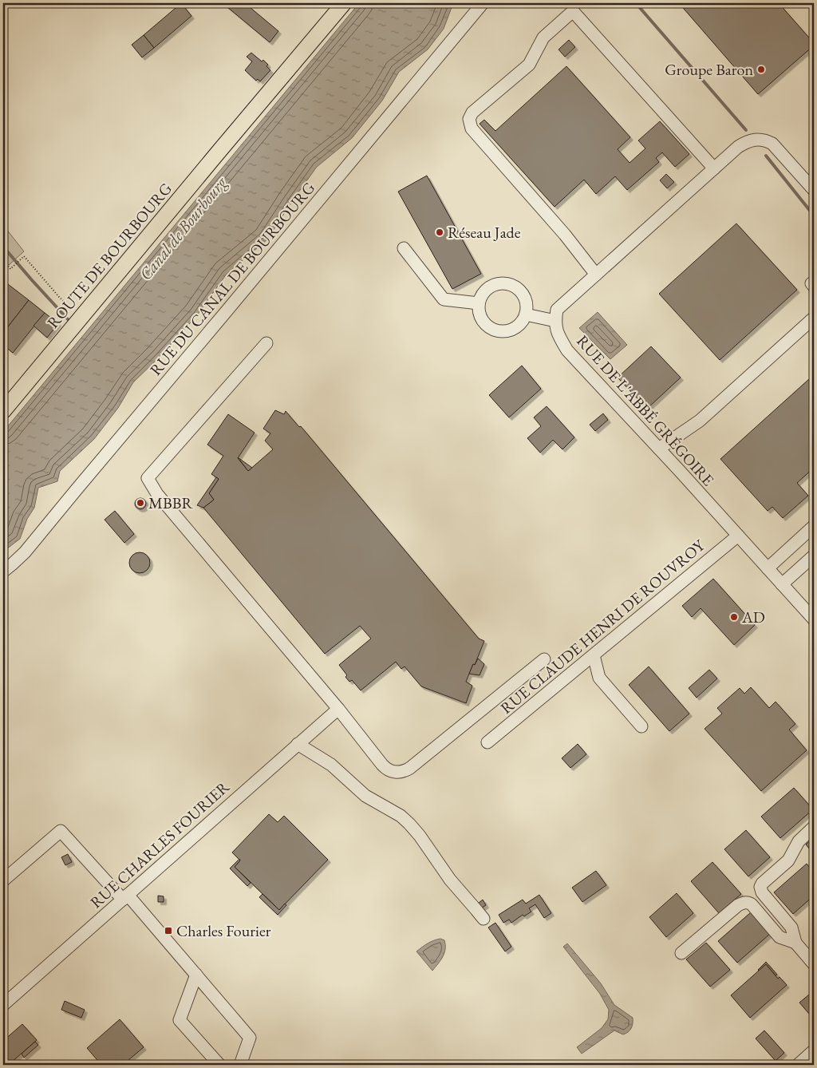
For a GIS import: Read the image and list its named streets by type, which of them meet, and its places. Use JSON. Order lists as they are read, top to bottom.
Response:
{
  "streets": {
    "main road": ["ROUTE DE BOURBOURG"],
    "street": [
      "RUE DU CANAL DE BOURBOURG",
      "RUE DE L'ABBÉ GRÉGOIRE",
      "RUE CLAUDE HENRI DE ROUVROY",
      "RUE CHARLES FOURIER"
    ]
  },
  "crossings": [
    ["RUE DE L'ABBÉ GRÉGOIRE", "RUE CLAUDE HENRI DE ROUVROY"]
  ],
  "water": ["Canal de Bourbourg"],
  "places": {
    "other": [
      "Groupe Baron",
      "Réseau Jade",
      "MBBR",
      "AD"
    ],
    "transit": ["Charles Fourier"]
  }
}
